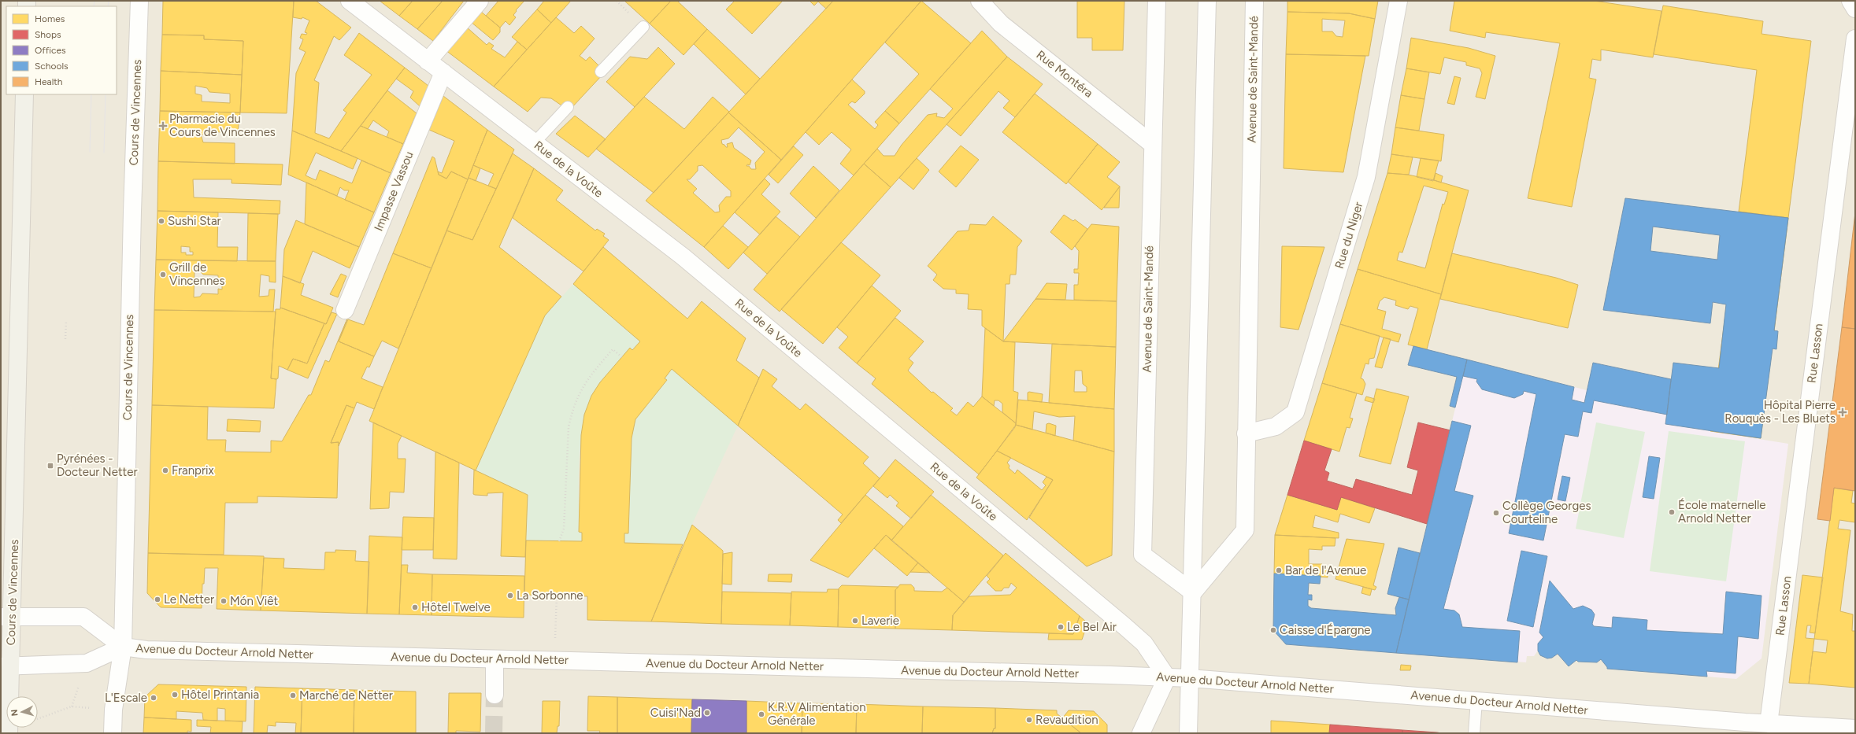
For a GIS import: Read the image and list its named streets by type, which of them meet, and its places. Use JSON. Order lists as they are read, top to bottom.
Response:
{
  "streets": {
    "main road": ["Cours de Vincennes"],
    "street": [
      "Rue Montéra",
      "Avenue de Saint-Mandé",
      "Rue de la Voûte",
      "Impasse Vassou",
      "Rue du Niger",
      "Rue Lasson",
      "Avenue du Docteur Arnold Netter"
    ]
  },
  "crossings": [
    ["Rue Montéra", "Avenue de Saint-Mandé"],
    ["Avenue de Saint-Mandé", "Rue du Niger"],
    ["Cours de Vincennes", "Avenue du Docteur Arnold Netter"],
    ["Rue de la Voûte", "Impasse Vassou"],
    ["Rue de la Voûte", "Avenue du Docteur Arnold Netter"],
    ["Rue Lasson", "Avenue du Docteur Arnold Netter"]
  ],
  "places": {
    "health": ["Pharmacie du Cours de Vincennes", "Hôpital Pierre Rouquès - Les Bluets"],
    "other": [
      "Sushi Star",
      "Grill de Vincennes",
      "Franprix",
      "École maternelle Arnold Netter",
      "Collège Georges Courteline",
      "Bar de l'Avenue",
      "La Sorbonne",
      "Le Netter",
      "Món Viêt",
      "Hôtel Twelve",
      "Laverie",
      "Le Bel Air",
      "Caisse d'Épargne",
      "Hôtel Printania",
      "Marché de Netter",
      "L'Escale",
      "Cuisi'Nad",
      "K.R.V Alimentation Générale",
      "Revaudition"
    ],
    "transit": ["Pyrénées - Docteur Netter"]
  },
  "legend": [
    "Homes",
    "Shops",
    "Offices",
    "Schools",
    "Health"
  ],
  "north": "left"
}
